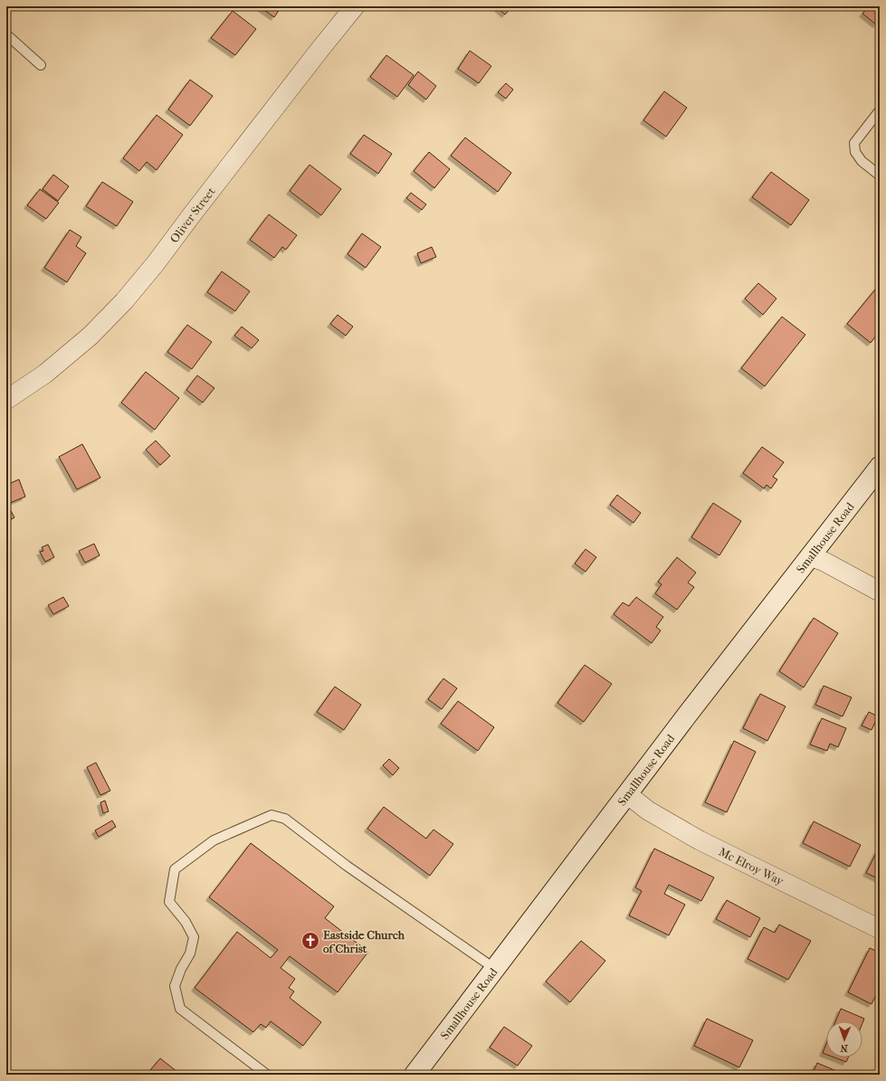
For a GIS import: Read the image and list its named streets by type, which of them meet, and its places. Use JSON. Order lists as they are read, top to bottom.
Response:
{
  "streets": {
    "street": ["Oliver Street", "Smallhouse Road", "Mc Elroy Way"]
  },
  "crossings": [
    ["Smallhouse Road", "Mc Elroy Way"]
  ],
  "places": {
    "church": ["Eastside Church of Christ"]
  },
  "north": "bottom"
}
